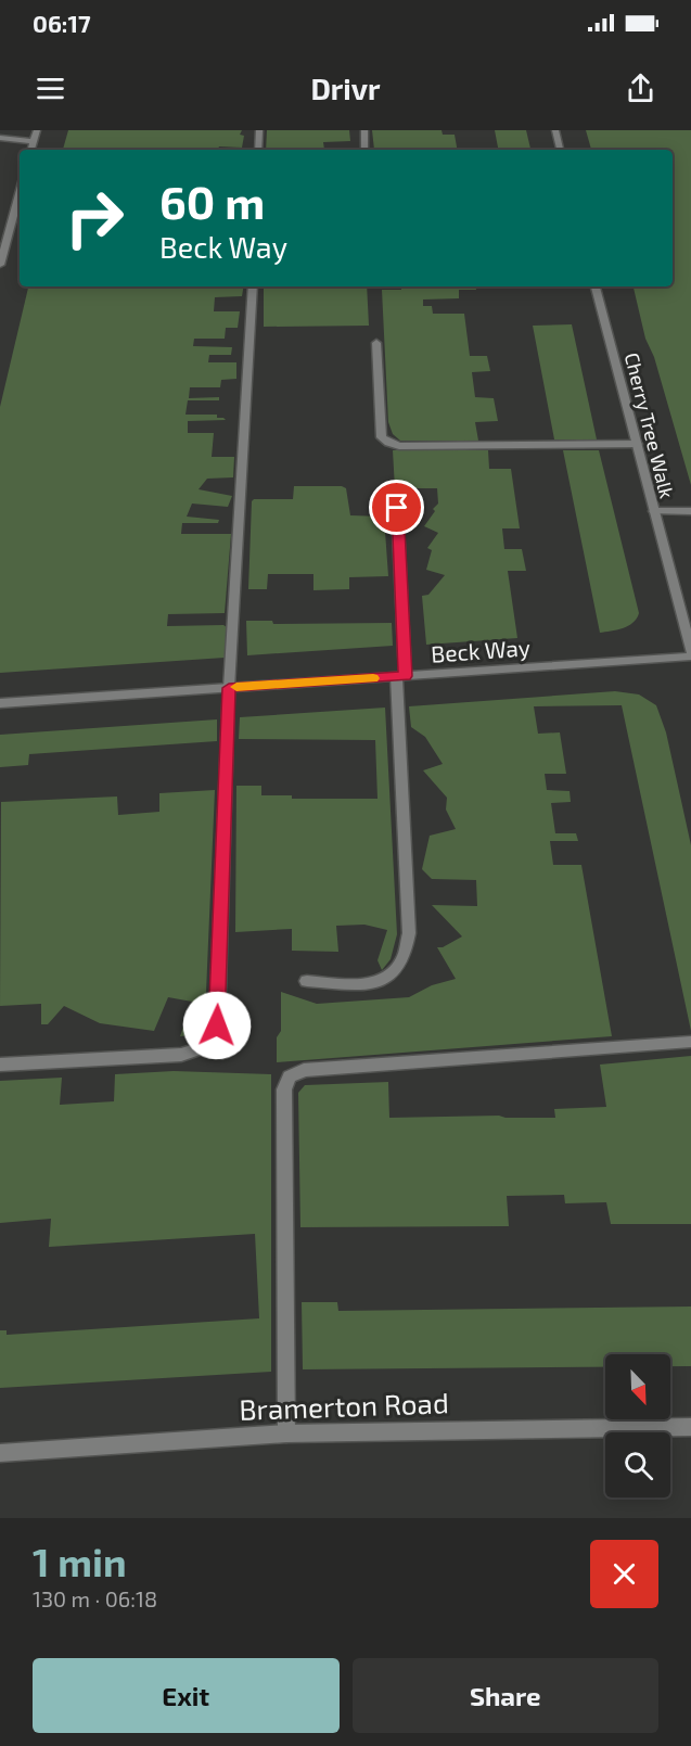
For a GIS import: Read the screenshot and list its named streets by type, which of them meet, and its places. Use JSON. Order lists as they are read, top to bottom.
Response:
{
  "streets": {
    "street": ["Cherry Tree Walk", "Beck Way", "Bramerton Road"]
  },
  "north": "bottom right",
  "page": {
    "status": "06:17",
    "header": "Drivr",
    "turn": ["60 m", "Beck Way"],
    "heading": ["1 min", "130 m · 06:18"],
    "buttons": ["Exit", "Share"]
  }
}
